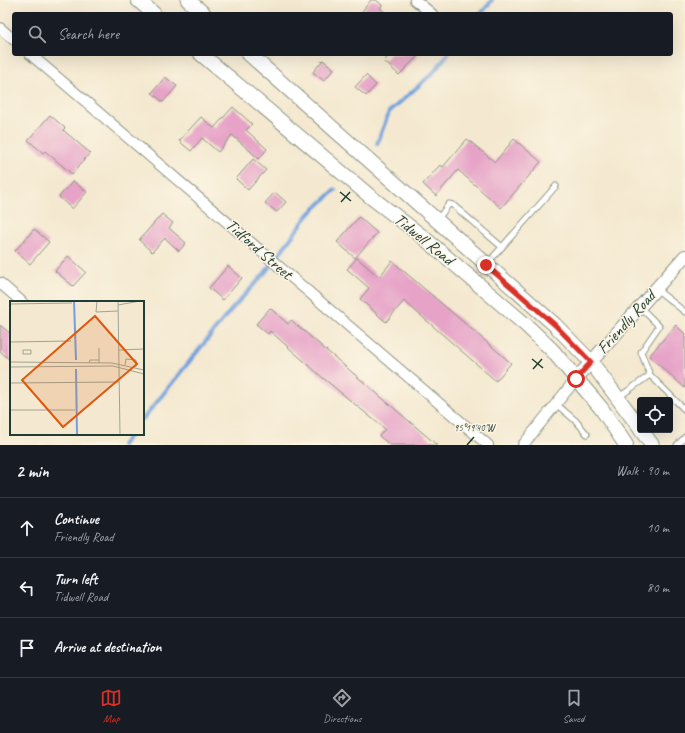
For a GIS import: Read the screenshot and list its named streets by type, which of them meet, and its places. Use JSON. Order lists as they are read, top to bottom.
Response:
{
  "streets": {
    "main road": ["Tidwell Road"],
    "street": ["Tidford Street", "Friendly Road"]
  },
  "crossings": [
    ["Tidwell Road", "Friendly Road"]
  ],
  "page": {
    "search": "Search here",
    "heading": ["2 min", "Walk · 90 m"],
    "list": [
      ["Continue", "Friendly Road", "10 m"],
      ["Turn left", "Tidwell Road", "80 m"],
      "Arrive at destination"
    ],
    "nav": ["Map", "Directions", "Saved"]
  },
  "coordinates": ["95°19'40\"W"]
}
